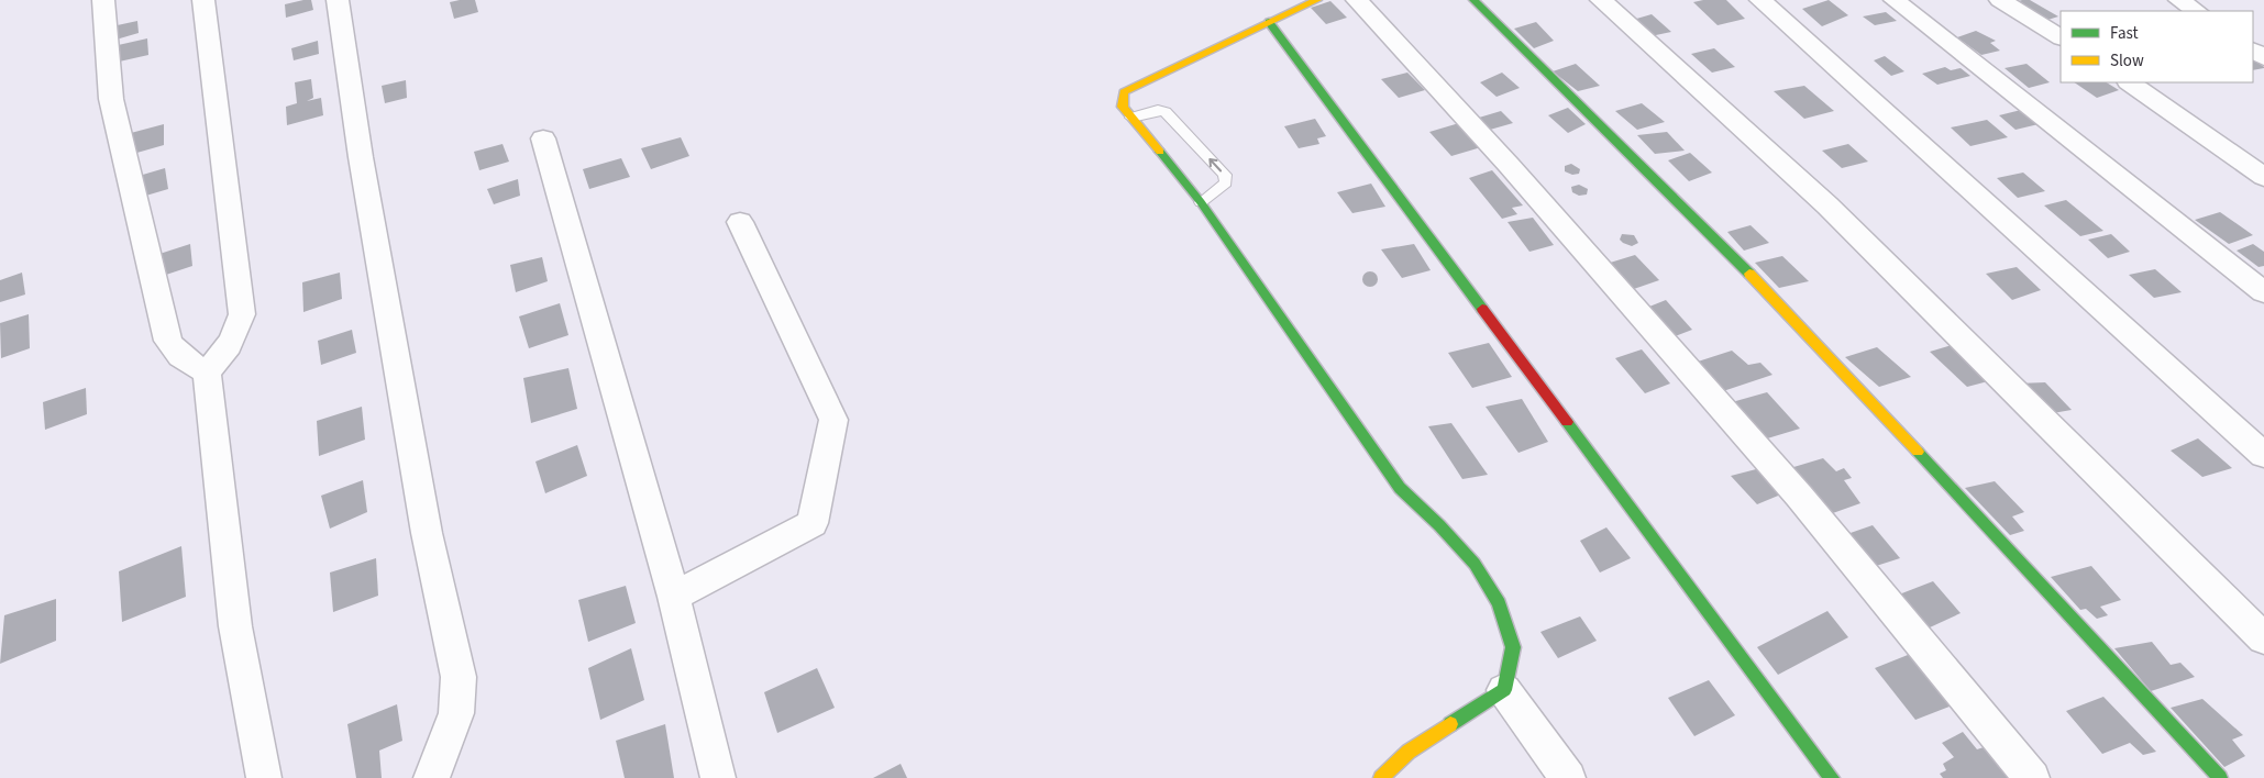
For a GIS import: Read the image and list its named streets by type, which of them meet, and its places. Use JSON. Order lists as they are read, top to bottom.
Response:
{
  "legend": ["Fast", "Slow"]
}
